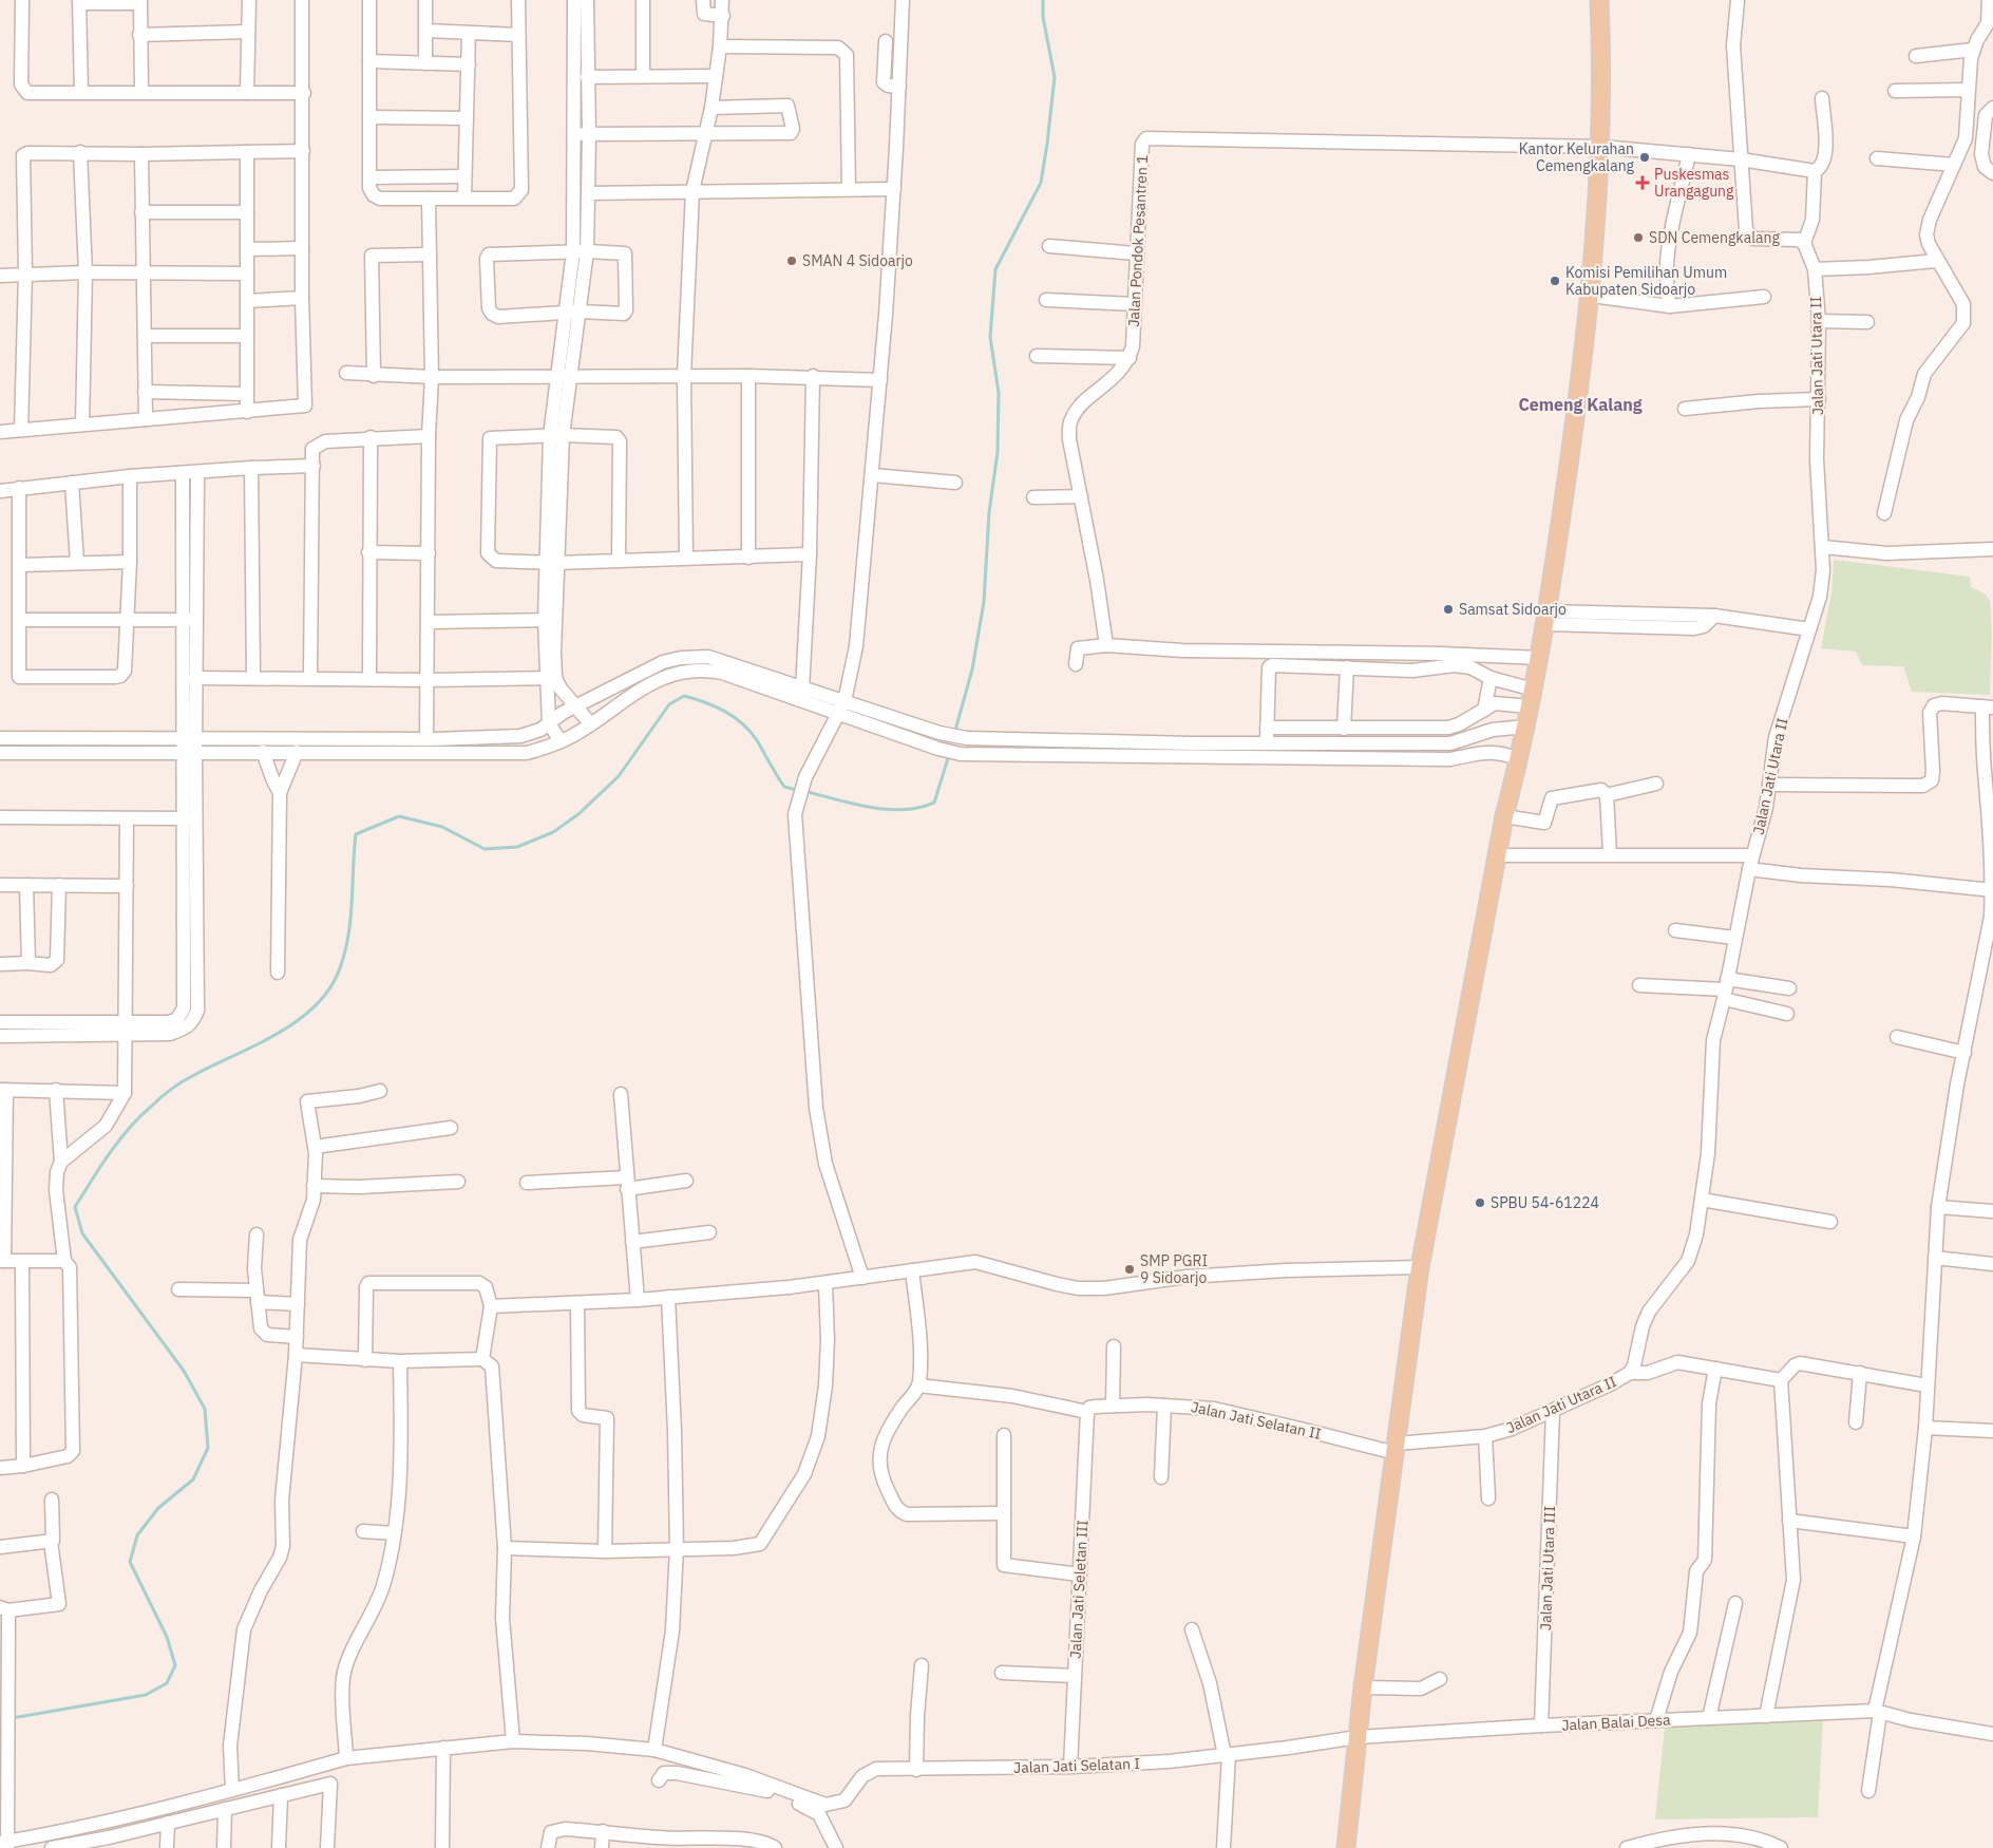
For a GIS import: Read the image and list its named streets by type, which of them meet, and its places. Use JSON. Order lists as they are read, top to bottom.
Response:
{
  "streets": {
    "street": [
      "Jalan Pondok Pesantren 1",
      "Jalan Jati Utara II",
      "Jalan Jati Selatan II",
      "Jalan Jati Utara III",
      "Jalan Jati Seletan III",
      "Jalan Balai Desa",
      "Jalan Jati Selatan I"
    ]
  },
  "crossings": [
    ["Jalan Jati Utara II", "Jalan Jati Selatan II"],
    ["Jalan Jati Utara II", "Jalan Jati Utara III"],
    ["Jalan Jati Selatan II", "Jalan Jati Seletan III"],
    ["Jalan Jati Utara III", "Jalan Balai Desa"],
    ["Jalan Jati Seletan III", "Jalan Jati Selatan I"],
    ["Jalan Balai Desa", "Jalan Jati Selatan I"]
  ],
  "districts": ["Cemeng Kalang"],
  "places": {
    "other": [
      "Kantor Kelurahan Cemengkalang",
      "SDN Cemengkalang",
      "SMAN 4 Sidoarjo",
      "Komisi Pemilihan Umum Kabupaten Sidoarjo",
      "Samsat Sidoarjo",
      "SPBU 54-61224",
      "SMP PGRI 9 Sidoarjo"
    ],
    "health": ["Puskesmas Urangagung"]
  }
}
